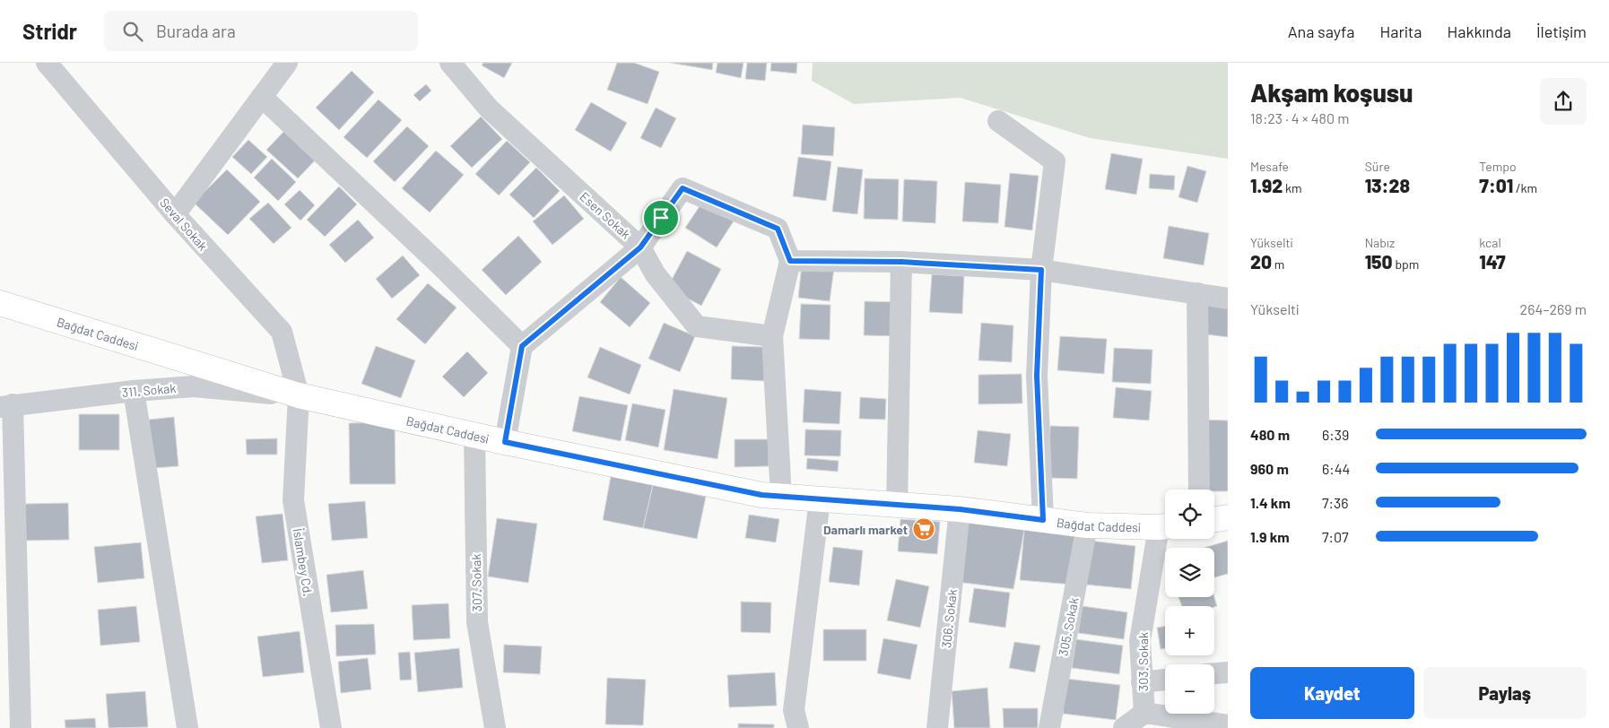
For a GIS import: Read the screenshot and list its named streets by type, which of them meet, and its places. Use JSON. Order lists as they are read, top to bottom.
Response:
{
  "streets": {
    "main road": ["Bağdat Caddesi"],
    "street": [
      "Esen Sokak",
      "Seval Sokak",
      "311. Sokak",
      "İslambey Cd.",
      "307. Sokak",
      "306. Sokak",
      "305. Sokak",
      "303. Sokak"
    ]
  },
  "crossings": [
    ["Seval Sokak", "Bağdat Caddesi"],
    ["Seval Sokak", "311. Sokak"],
    ["Seval Sokak", "İslambey Cd."],
    ["Bağdat Caddesi", "311. Sokak"],
    ["Bağdat Caddesi", "İslambey Cd."],
    ["Bağdat Caddesi", "307. Sokak"],
    ["Bağdat Caddesi", "306. Sokak"],
    ["Bağdat Caddesi", "305. Sokak"],
    ["311. Sokak", "İslambey Cd."]
  ],
  "places": {
    "supermarket": ["Damarlı market"]
  },
  "page": {
    "header": "Stridr",
    "search": "Burada ara",
    "nav": [
      "Ana sayfa",
      "Harita",
      "Hakkında",
      "İletişim"
    ],
    "heading": ["Akşam koşusu", "18:23 · 4 × 480 m"],
    "stats": [
      ["Mesafe", "1.92 km"],
      ["Süre", "13:28"],
      ["Tempo", "7:01 /km"],
      ["Yükselti", "20 m"],
      ["Nabız", "150 bpm"],
      ["kcal", "147"]
    ],
    "chart": ["Yükselti", "264–269 m"],
    "list": [
      {
        "name": "480 m",
        "note": "6:39"
      },
      {
        "name": "960 m",
        "note": "6:44"
      },
      {
        "name": "1.4 km",
        "note": "7:36"
      },
      {
        "name": "1.9 km",
        "note": "7:07"
      }
    ],
    "map_buttons": ["+", "−"],
    "buttons": ["Kaydet", "Paylaş"]
  }
}
